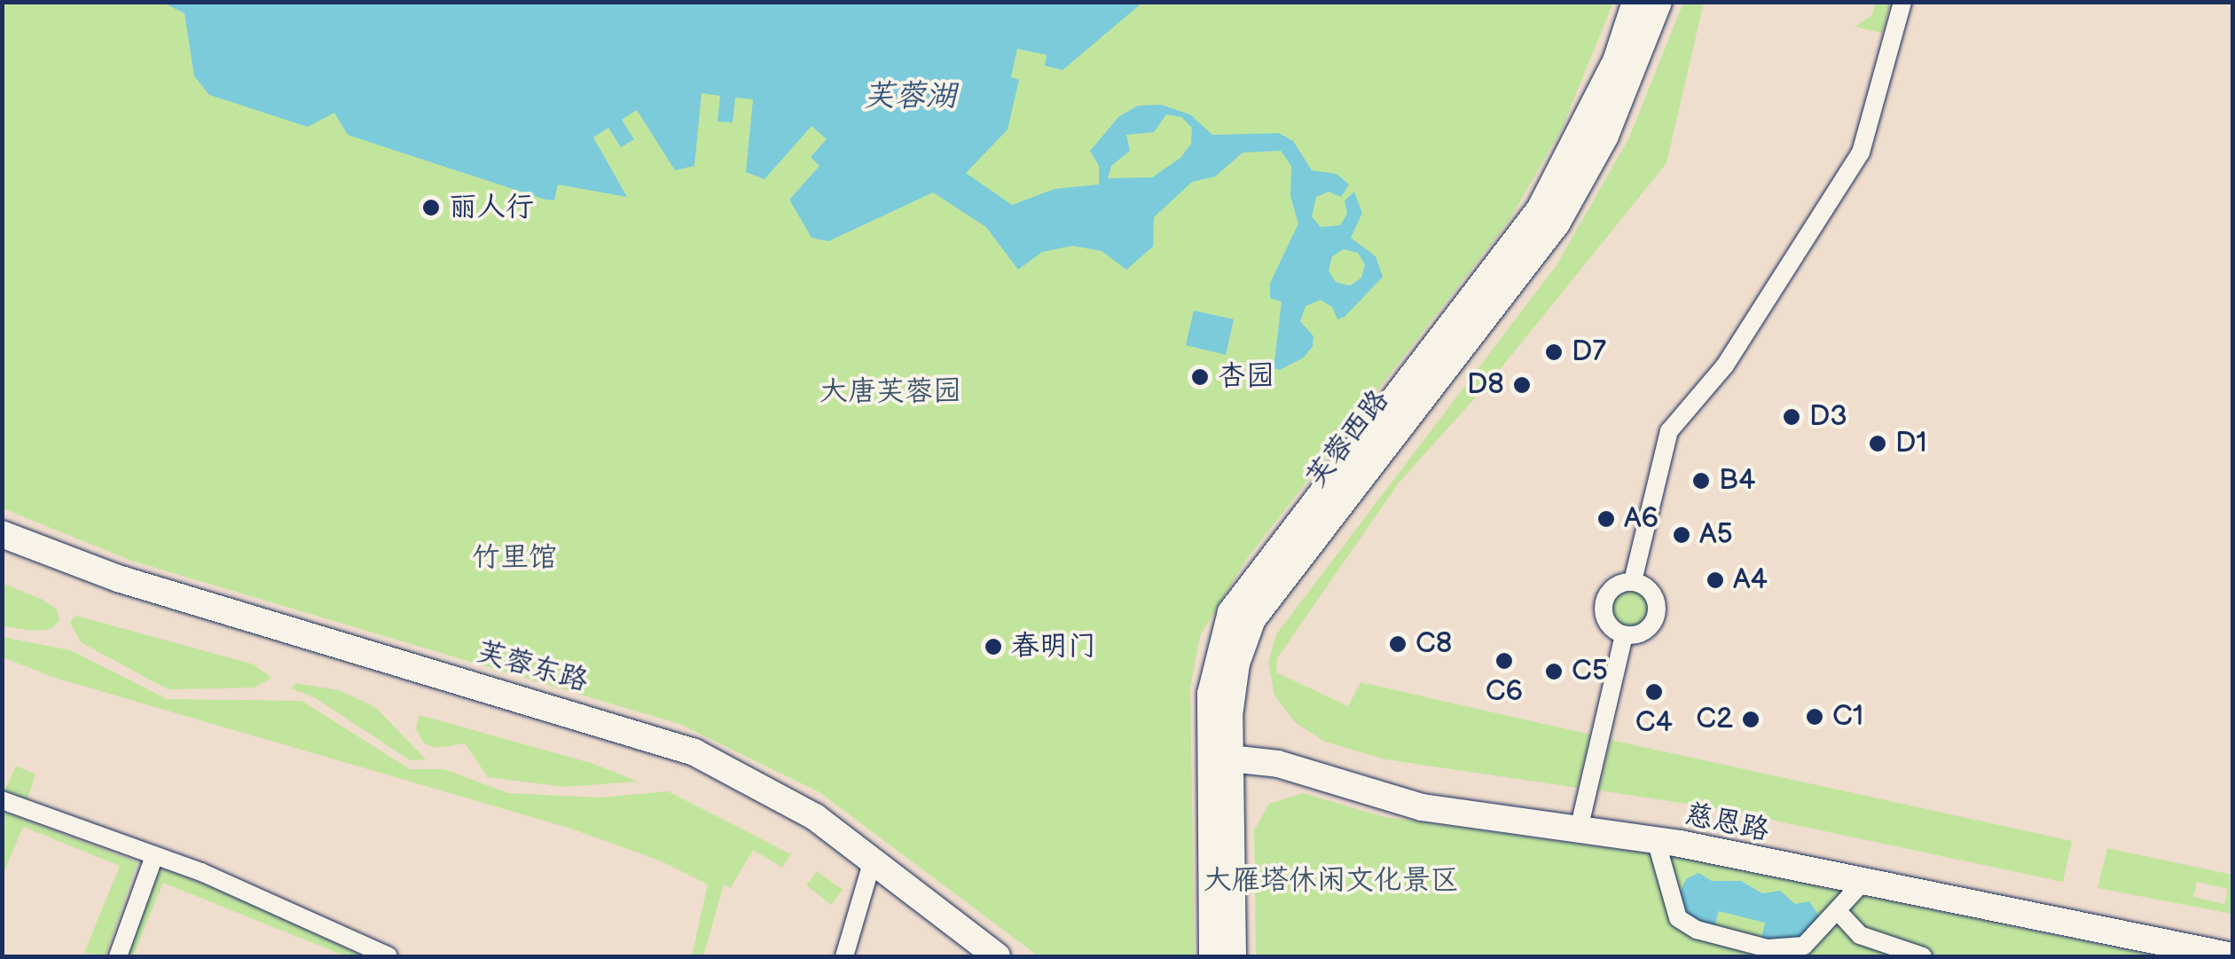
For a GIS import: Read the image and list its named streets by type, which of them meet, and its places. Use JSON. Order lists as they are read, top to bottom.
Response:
{
  "streets": {
    "main road": ["芙蓉西路", "芙蓉东路", "慈恩路"]
  },
  "crossings": [
    ["芙蓉西路", "慈恩路"]
  ],
  "water": ["芙蓉湖"],
  "parks": ["大唐芙蓉园", "竹里馆", "大雁塔休闲文化景区"],
  "places": [
    "丽人行",
    "D7",
    "杏园",
    "D8",
    "D3",
    "D1",
    "B4",
    "A6",
    "A5",
    "A4",
    "C8",
    "春明门",
    "C6",
    "C5",
    "C4",
    "C1",
    "C2"
  ]
}
